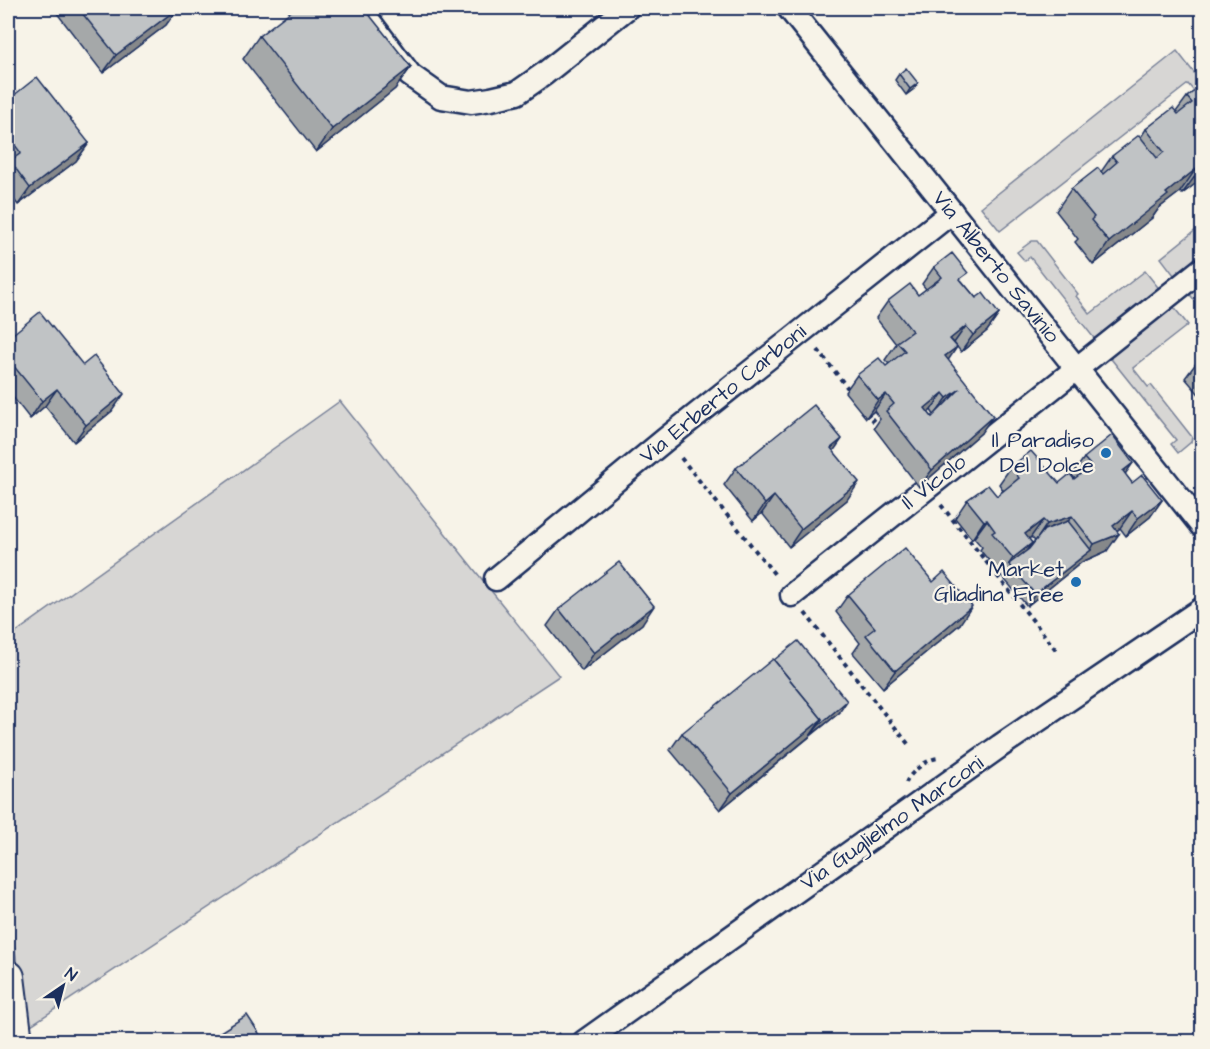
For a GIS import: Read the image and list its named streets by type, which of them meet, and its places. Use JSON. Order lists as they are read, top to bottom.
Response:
{
  "streets": {
    "street": [
      "Via Alberto Savinio",
      "Via Erberto Carboni",
      "Il Vicolo",
      "Via Guglielmo Marconi"
    ]
  },
  "crossings": [
    ["Via Alberto Savinio", "Via Erberto Carboni"],
    ["Via Alberto Savinio", "Il Vicolo"]
  ],
  "places": ["Il Paradiso Del Dolce", "Market Gliadina Free"],
  "north": "top right"
}
